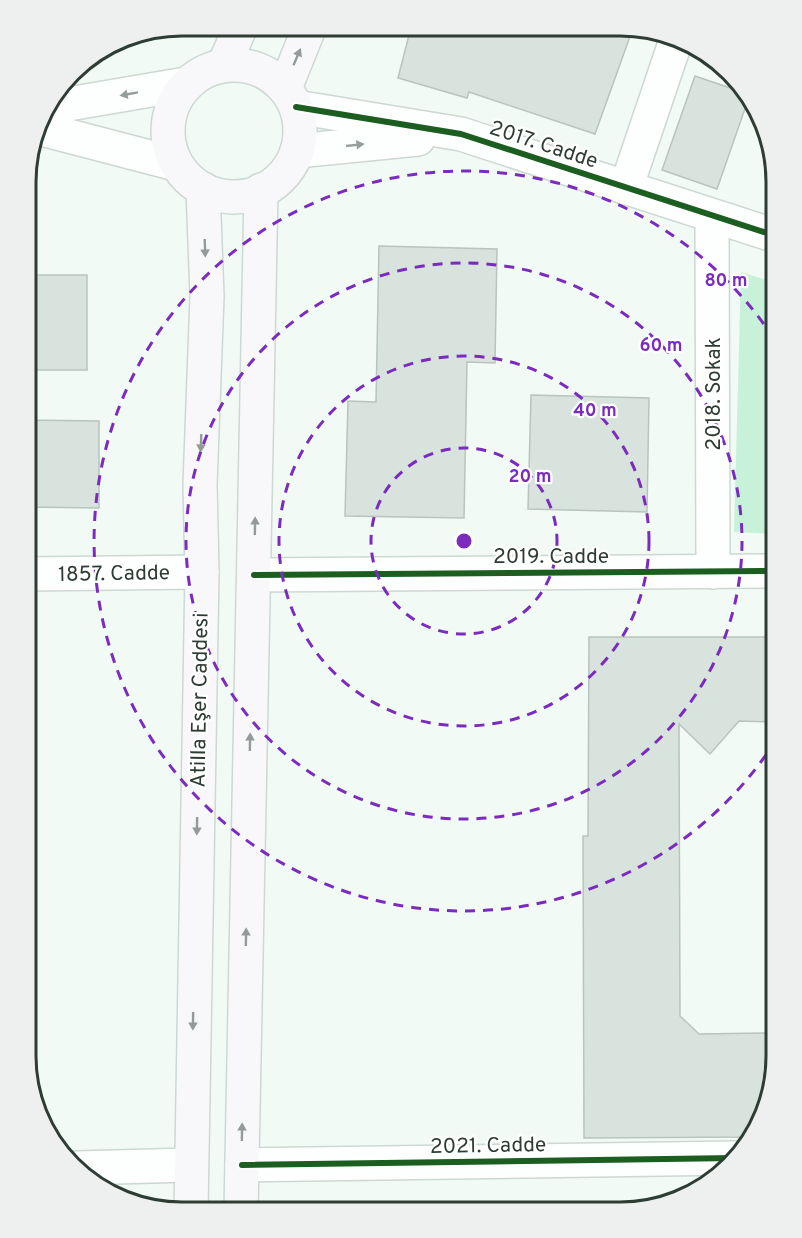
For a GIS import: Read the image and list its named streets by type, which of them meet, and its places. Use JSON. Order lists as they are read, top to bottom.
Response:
{
  "streets": {
    "main road": ["Atilla Eşer Caddesi"],
    "street": [
      "2017. Cadde",
      "2018. Sokak",
      "2019. Cadde",
      "1857. Cadde",
      "2021. Cadde"
    ]
  },
  "crossings": [
    ["2017. Cadde", "2018. Sokak"],
    ["2017. Cadde", "Atilla Eşer Caddesi"],
    ["2018. Sokak", "2019. Cadde"],
    ["1857. Cadde", "Atilla Eşer Caddesi"]
  ],
  "rings": [
    "80 m",
    "60 m",
    "40 m",
    "20 m"
  ]
}
